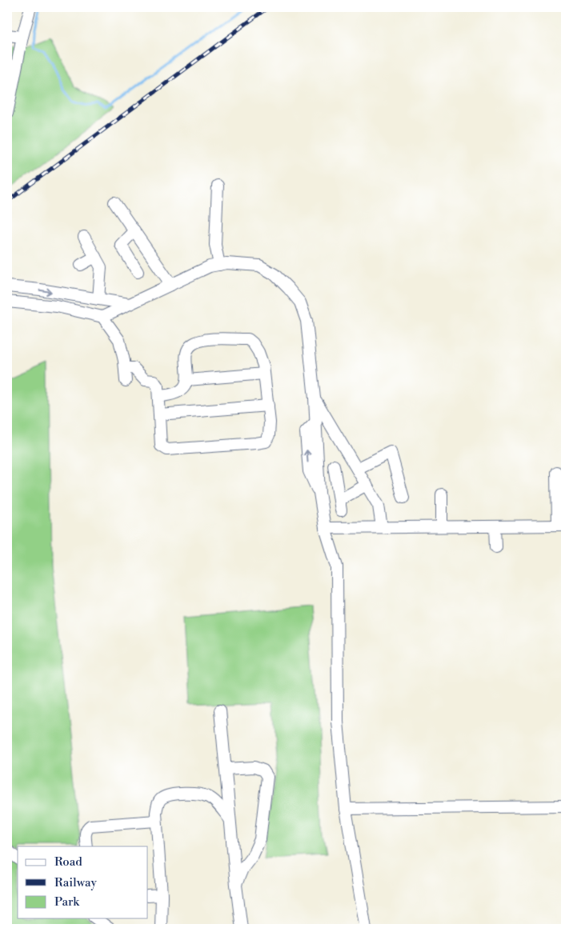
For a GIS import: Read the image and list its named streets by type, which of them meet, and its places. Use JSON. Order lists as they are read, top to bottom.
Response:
{
  "legend": ["Road", "Railway", "Park"]
}
